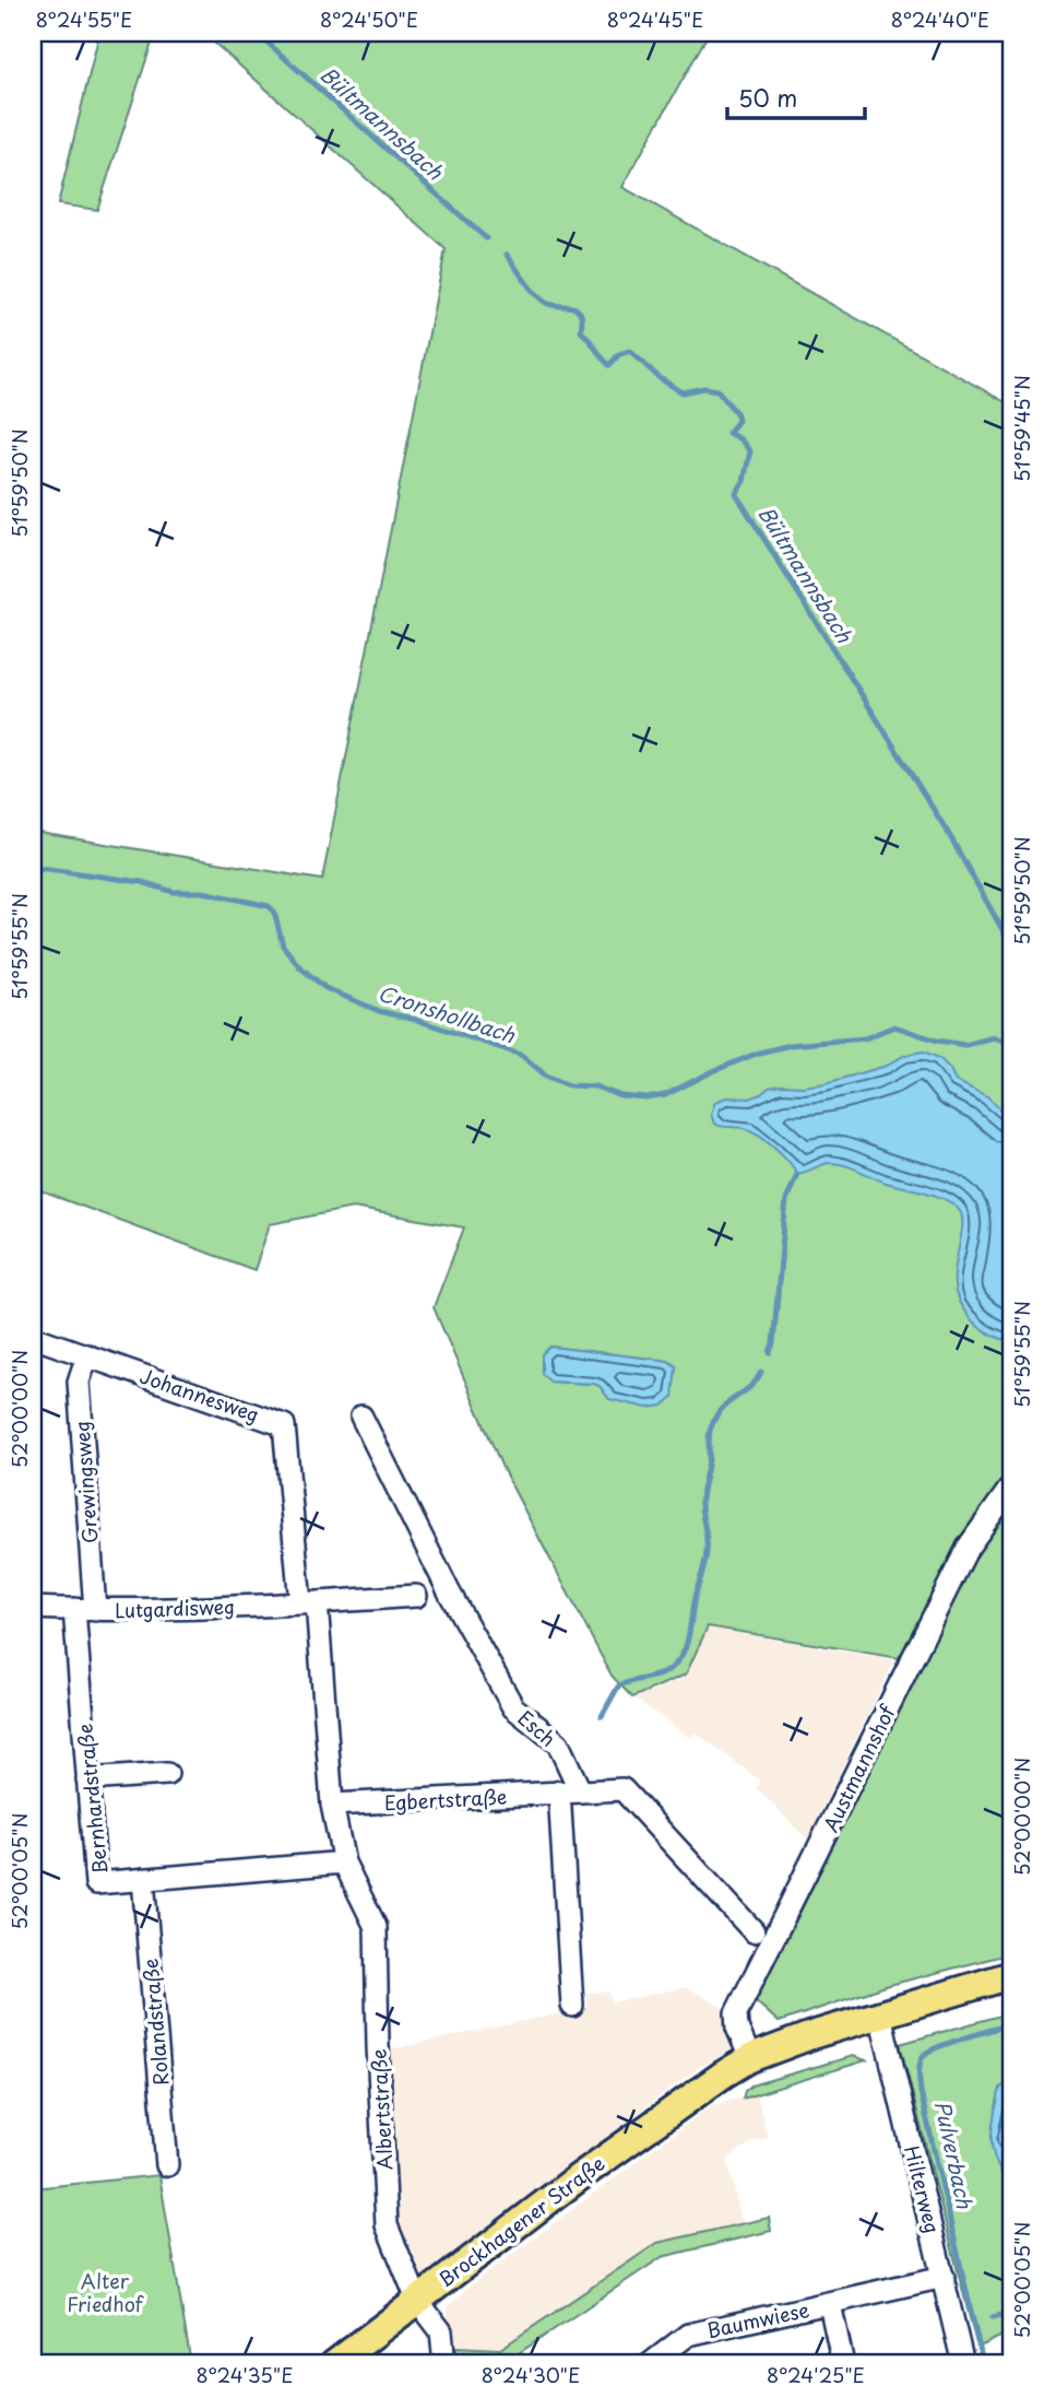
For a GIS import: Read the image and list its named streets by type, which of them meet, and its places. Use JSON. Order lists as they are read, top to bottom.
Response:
{
  "streets": {
    "main road": ["Brockhagener Straße"],
    "street": [
      "Johannesweg",
      "Grewingsweg",
      "Lutgardisweg",
      "Esch",
      "Austmannshof",
      "Bernhardstraße",
      "Egbertstraße",
      "Rolandstraße",
      "Albertstraße",
      "Hilterweg",
      "Baumwiese"
    ]
  },
  "crossings": [
    ["Johannesweg", "Grewingsweg"],
    ["Johannesweg", "Lutgardisweg"],
    ["Johannesweg", "Albertstraße"],
    ["Grewingsweg", "Lutgardisweg"],
    ["Grewingsweg", "Bernhardstraße"],
    ["Lutgardisweg", "Bernhardstraße"],
    ["Lutgardisweg", "Albertstraße"],
    ["Esch", "Egbertstraße"],
    ["Austmannshof", "Brockhagener Straße"],
    ["Bernhardstraße", "Rolandstraße"],
    ["Bernhardstraße", "Albertstraße"],
    ["Egbertstraße", "Albertstraße"],
    ["Albertstraße", "Brockhagener Straße"],
    ["Hilterweg", "Brockhagener Straße"],
    ["Hilterweg", "Baumwiese"]
  ],
  "water": ["Bültmannsbach", "Cronshollbach", "Pulverbach"],
  "parks": ["Alter Friedhof"],
  "scale_bar": "50 m",
  "coordinates": [
    "8°24'55\"E",
    "8°24'50\"E",
    "8°24'45\"E",
    "8°24'40\"E",
    "51°59'45\"N",
    "51°59'50\"N",
    "51°59'55\"N",
    "52°00'00\"N",
    "52°00'05\"N",
    "8°24'35\"E",
    "8°24'30\"E",
    "8°24'25\"E"
  ]
}
